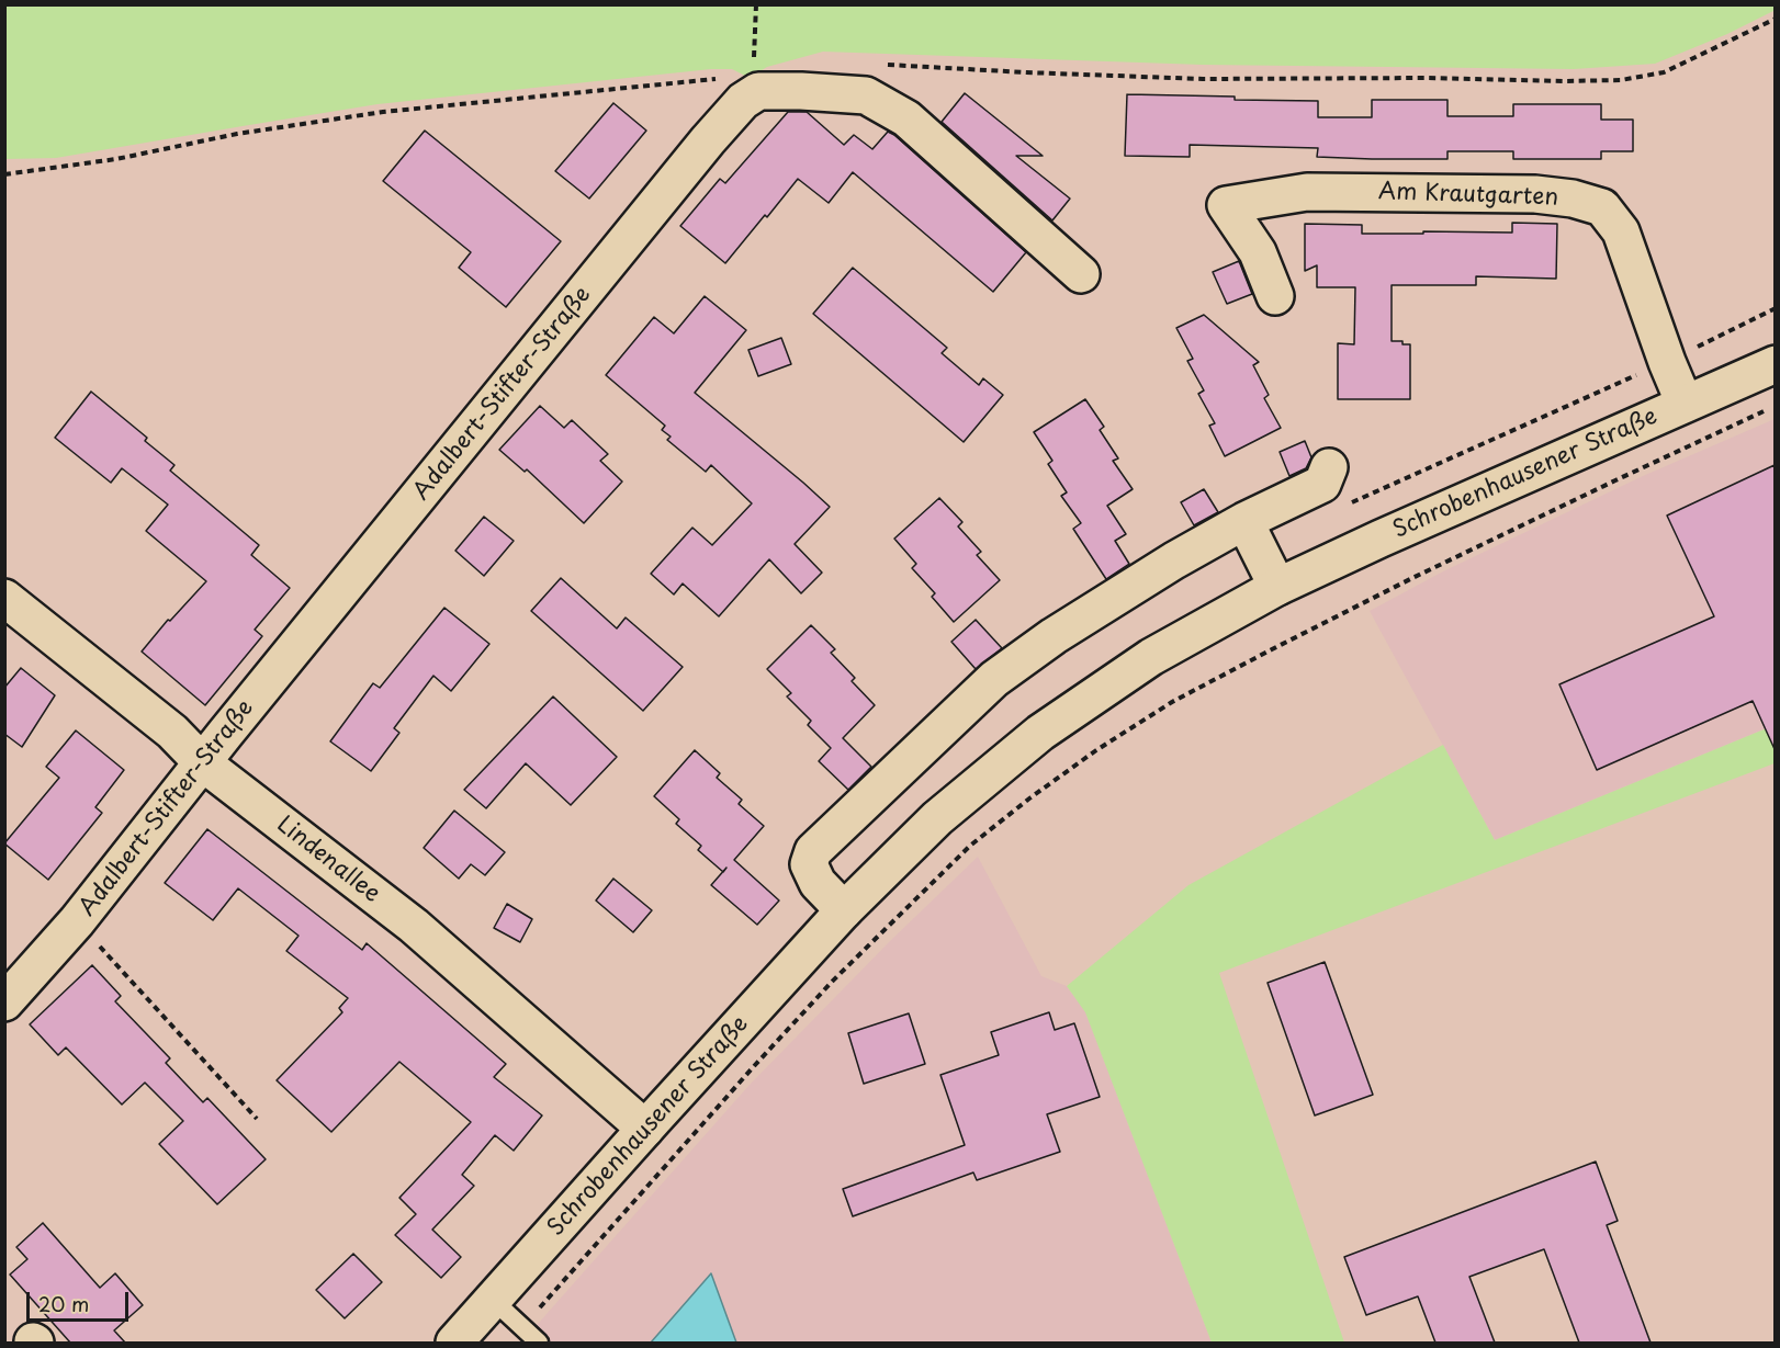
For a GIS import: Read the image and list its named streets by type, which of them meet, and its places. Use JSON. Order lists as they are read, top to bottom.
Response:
{
  "streets": {
    "street": [
      "Am Krautgarten",
      "Adalbert-Stifter-Straße",
      "Schrobenhausener Straße",
      "Lindenallee"
    ]
  },
  "crossings": [
    ["Am Krautgarten", "Schrobenhausener Straße"],
    ["Adalbert-Stifter-Straße", "Lindenallee"],
    ["Schrobenhausener Straße", "Lindenallee"]
  ],
  "scale_bar": "20 m"
}
